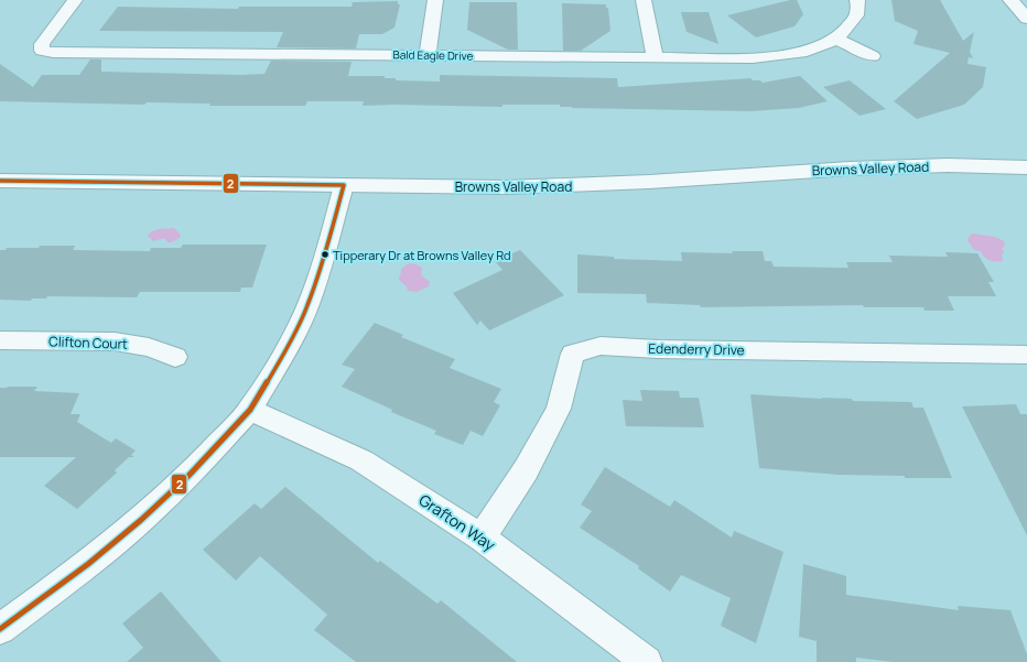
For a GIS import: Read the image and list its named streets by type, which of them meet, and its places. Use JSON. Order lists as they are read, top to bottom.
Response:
{
  "streets": {
    "main road": ["Browns Valley Road"],
    "street": [
      "Bald Eagle Drive",
      "Clifton Court",
      "Edenderry Drive",
      "Grafton Way"
    ]
  },
  "crossings": [
    ["Edenderry Drive", "Grafton Way"]
  ],
  "places": ["Tipperary Dr at Browns Valley Rd"],
  "lines": ["transit line 2"]
}
